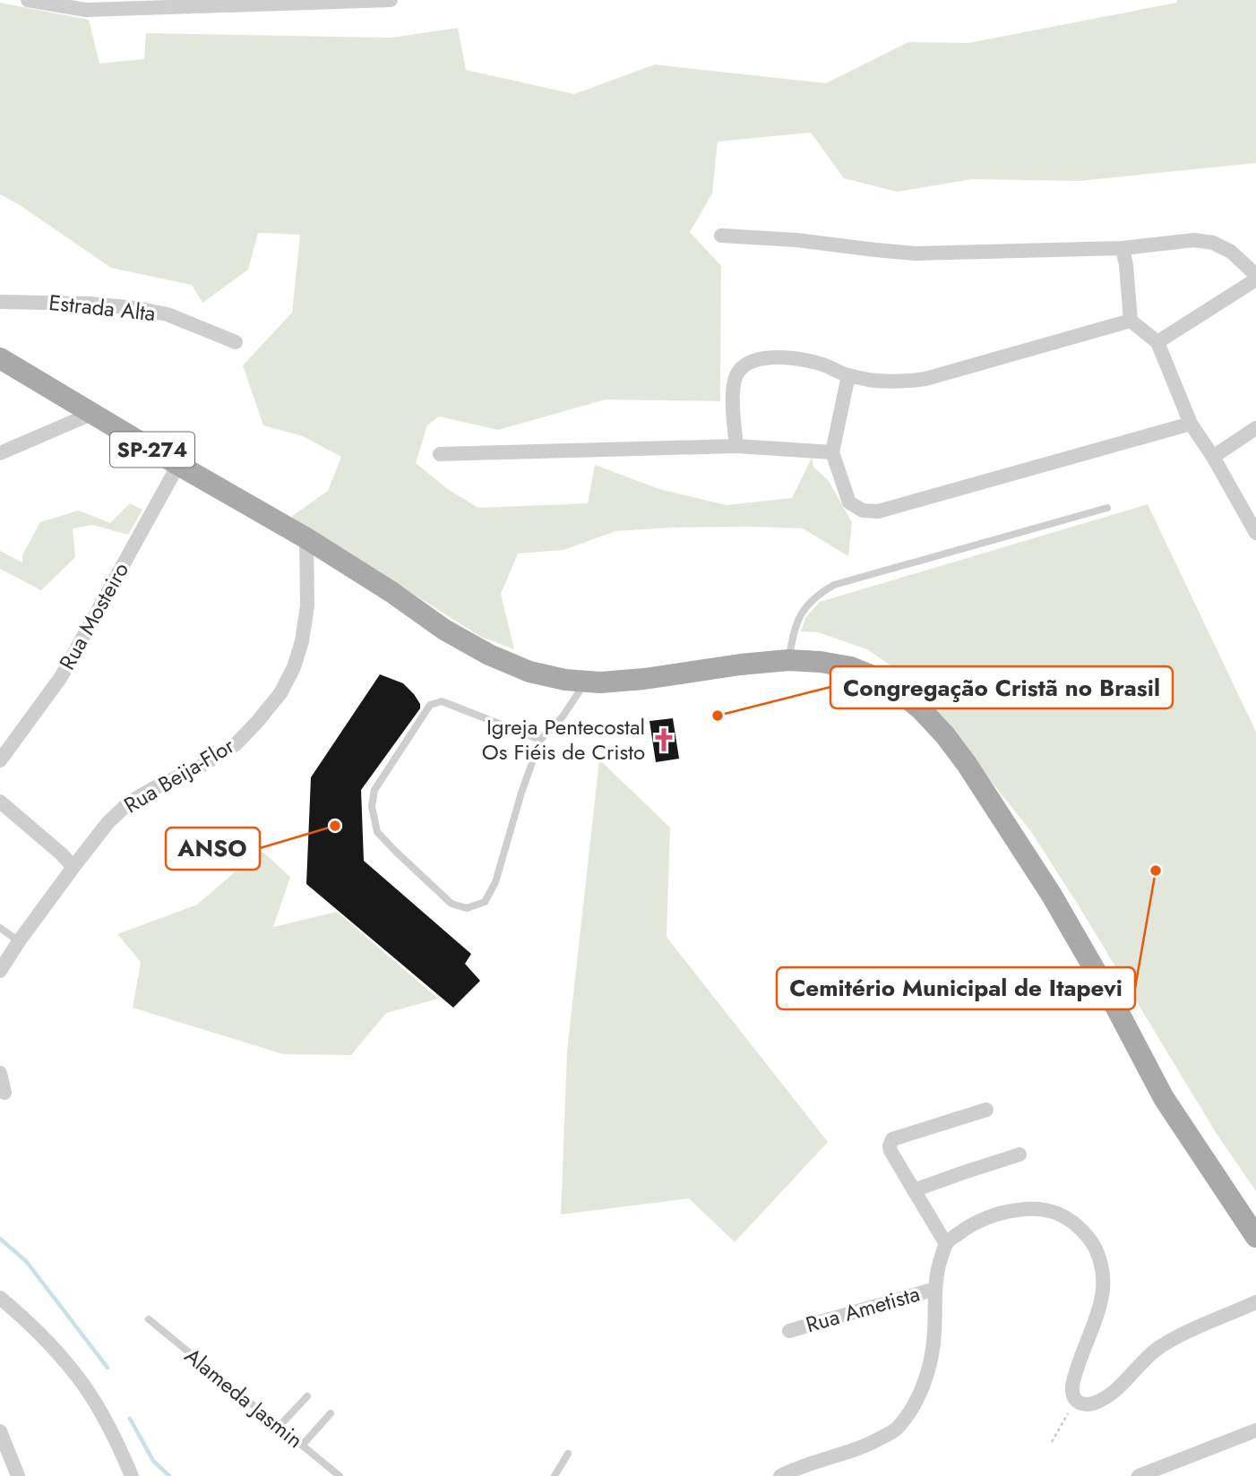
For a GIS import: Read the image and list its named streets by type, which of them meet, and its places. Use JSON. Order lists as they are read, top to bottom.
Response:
{
  "streets": {
    "main road": ["SP-274"],
    "street": [
      "Estrada Alta",
      "Rua Mosteiro",
      "Rua Beija-Flor",
      "Rua Ametista"
    ],
    "lane": ["Alameda Jasmin"]
  },
  "crossings": [
    ["SP-274", "Rua Mosteiro"],
    ["SP-274", "Rua Beija-Flor"]
  ],
  "places": {
    "other": ["Congregação Cristã no Brasil", "ANSO", "Cemitério Municipal de Itapevi"],
    "church": ["Igreja Pentecostal Os Fiéis de Cristo"]
  }
}
